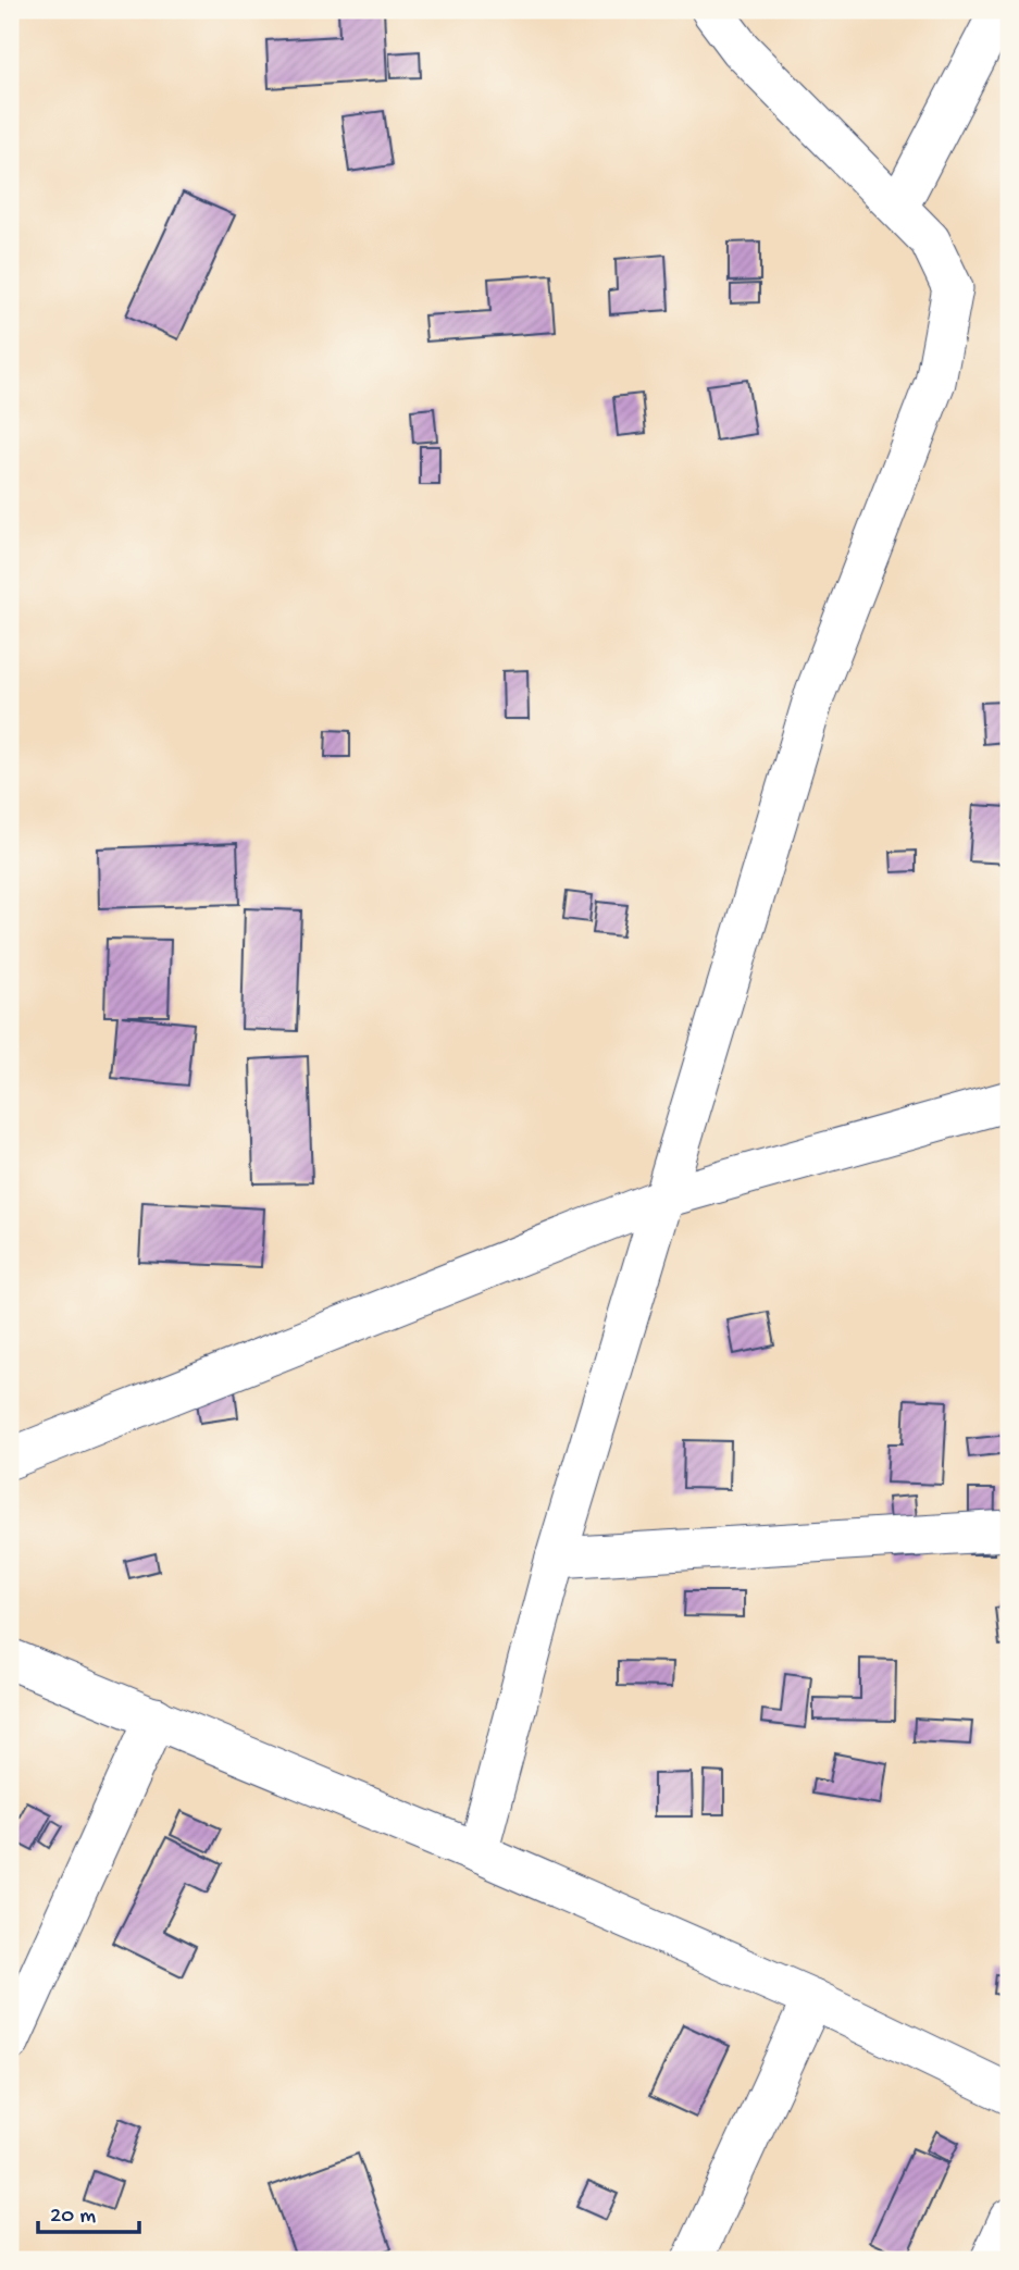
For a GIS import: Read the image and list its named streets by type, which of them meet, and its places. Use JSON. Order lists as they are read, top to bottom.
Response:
{
  "scale_bar": "20 m"
}
